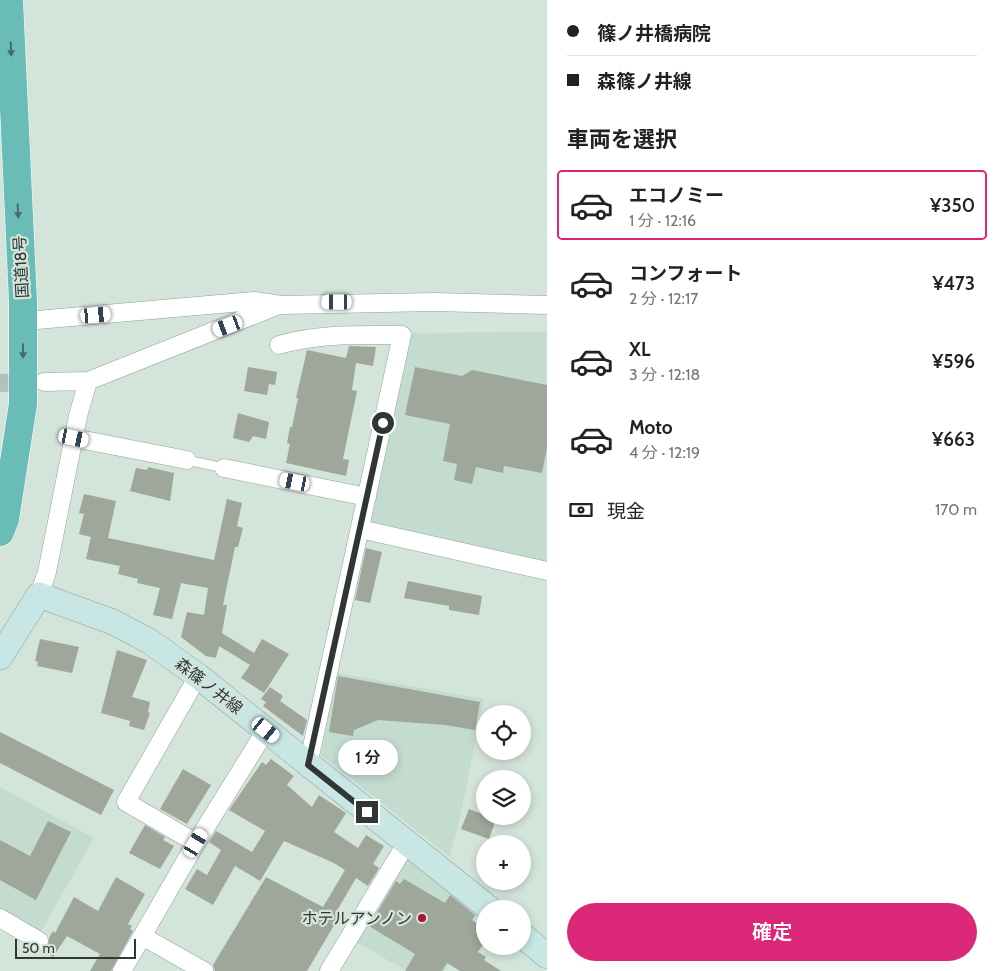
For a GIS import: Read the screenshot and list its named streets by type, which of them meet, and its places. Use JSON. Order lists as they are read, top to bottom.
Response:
{
  "streets": {
    "highway": ["国道18号"],
    "main road": ["森篠ノ井線"]
  },
  "one_way": ["国道18号"],
  "places": ["ホテルアンノン"],
  "scale_bar": "50 m",
  "page": {
    "banner": ["篠ノ井橋病院", "森篠ノ井線"],
    "heading": "車両を選択",
    "list": [
      {
        "name": "エコノミー",
        "note": "1 分 · 12:16",
        "value": "¥350"
      },
      {
        "name": "コンフォート",
        "note": "2 分 · 12:17",
        "value": "¥473"
      },
      {
        "name": "XL",
        "note": "3 分 · 12:18",
        "value": "¥596"
      },
      {
        "name": "Moto",
        "note": "4 分 · 12:19",
        "value": "¥663"
      }
    ],
    "pay": ["現金", "170 m"],
    "map_buttons": ["+", "−"],
    "bubble": "1 分",
    "buttons": "確定",
    "scale": "50 m"
  }
}
